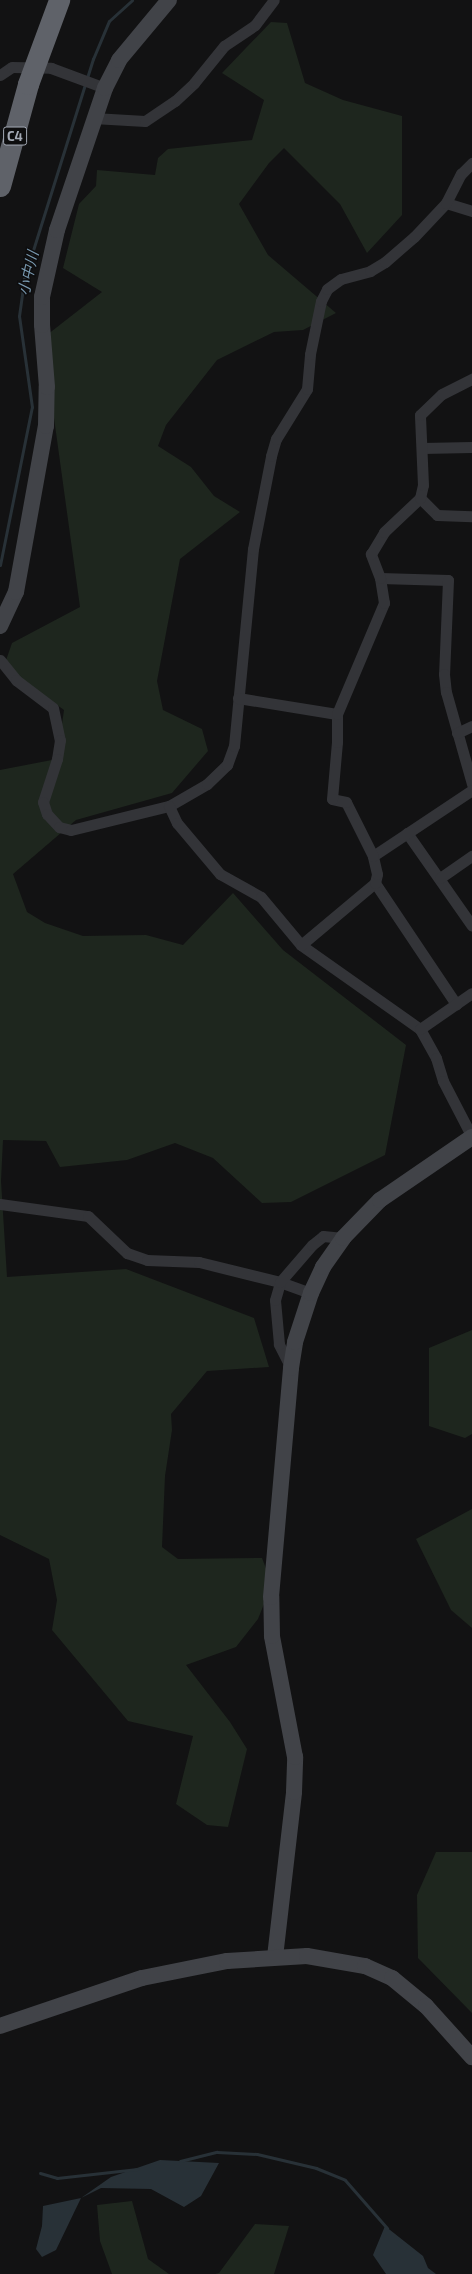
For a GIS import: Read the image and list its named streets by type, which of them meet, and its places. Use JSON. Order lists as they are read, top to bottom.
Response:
{
  "streets": {
    "highway": ["C4"]
  },
  "water": ["小中川"]
}
